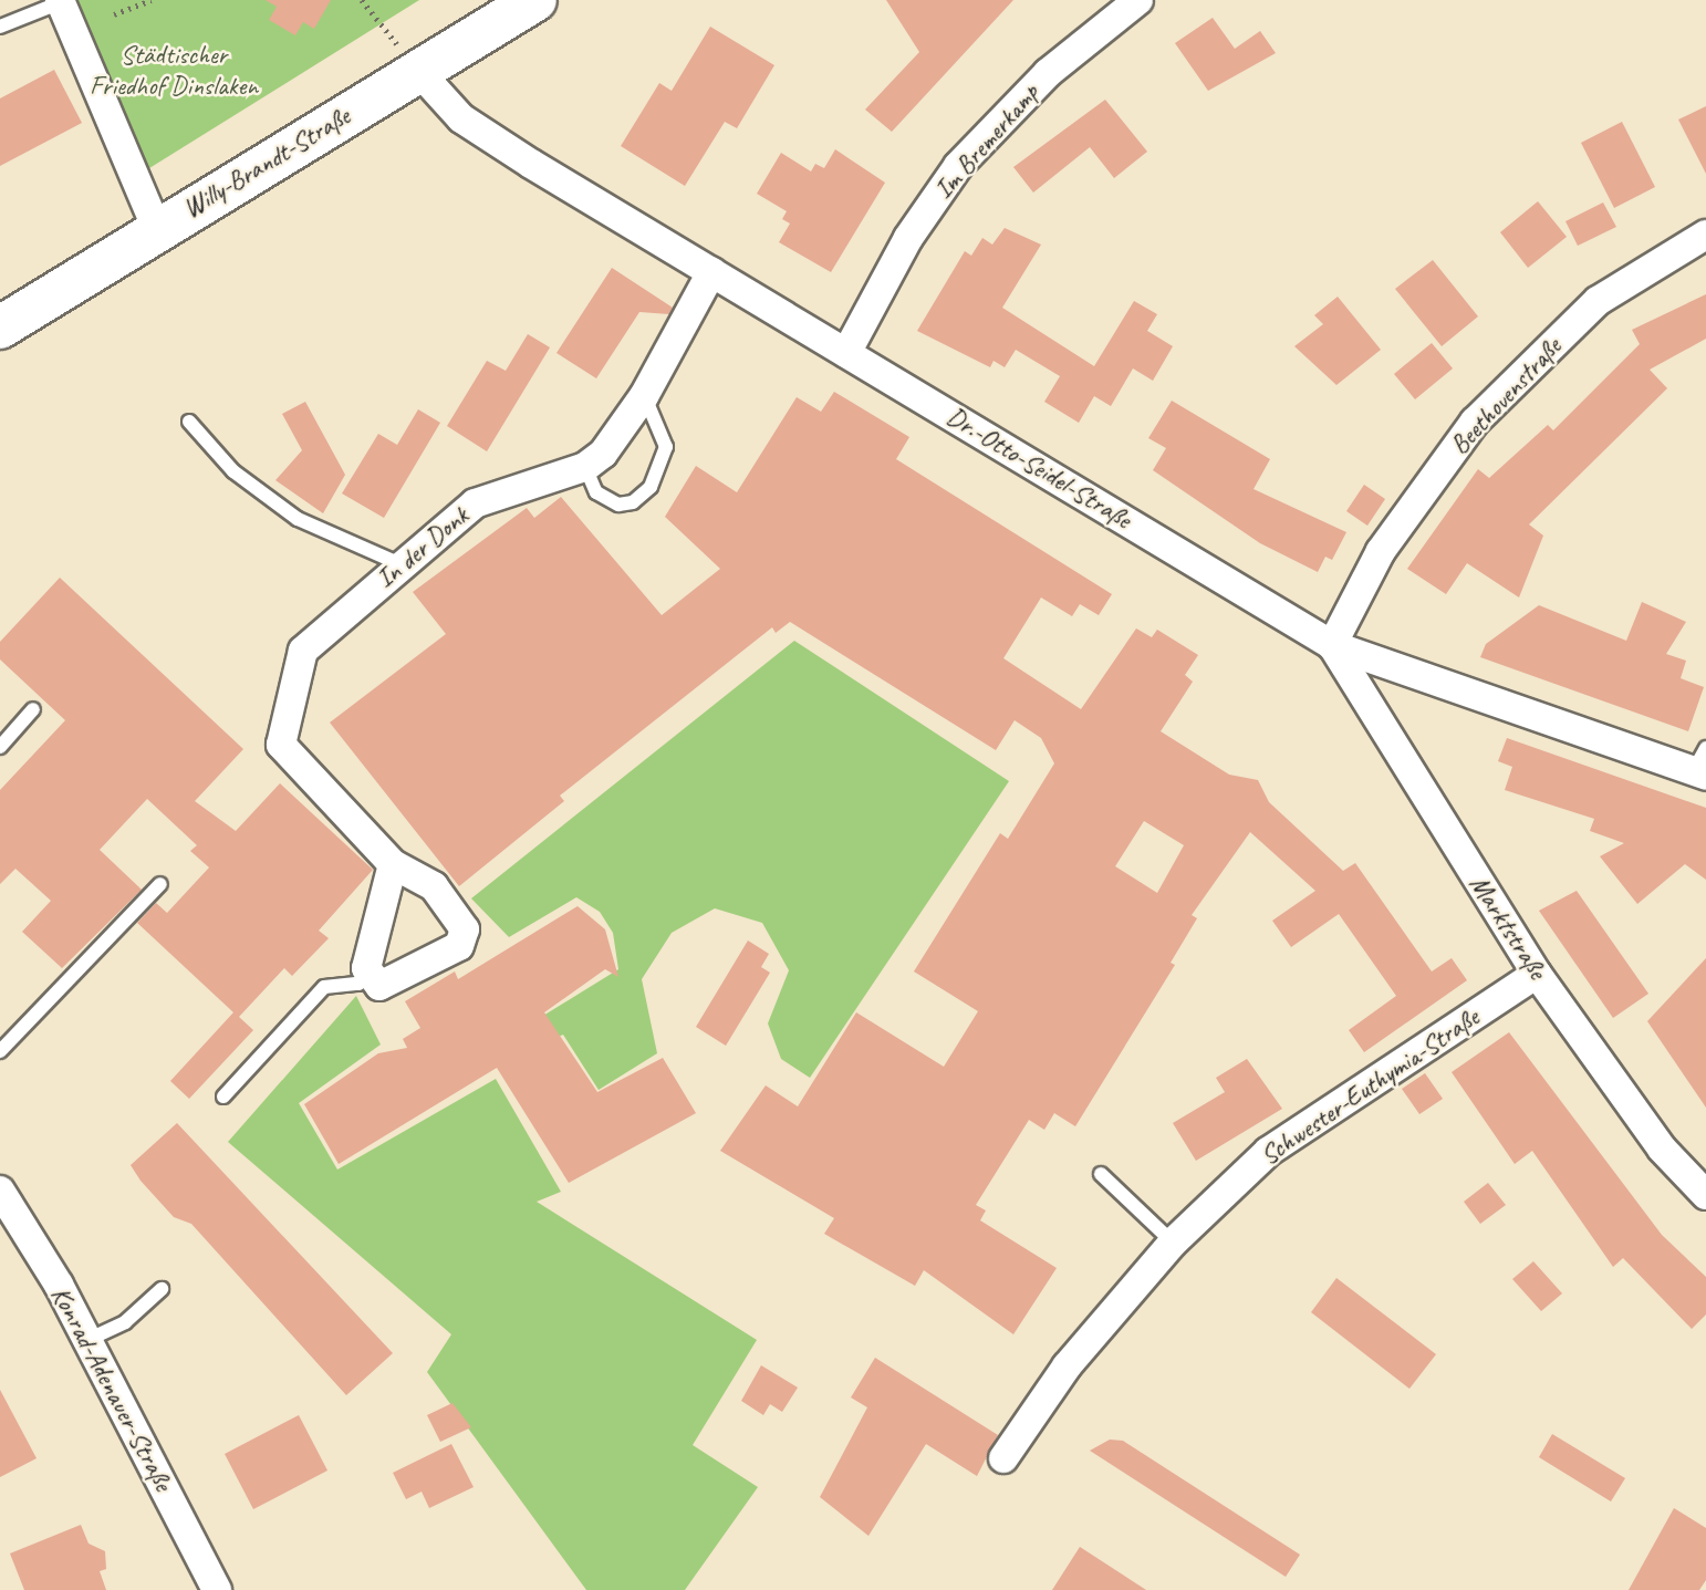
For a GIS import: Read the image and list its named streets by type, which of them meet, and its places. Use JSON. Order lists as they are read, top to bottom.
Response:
{
  "streets": {
    "main road": ["Willy-Brandt-Straße"],
    "street": [
      "Im Bremerkamp",
      "Beethovenstraße",
      "Dr.-Otto-Seidel-Straße",
      "In der Donk",
      "Marktstraße",
      "Schwester-Euthymia-Straße",
      "Konrad-Adenauer-Straße"
    ]
  },
  "crossings": [
    ["Im Bremerkamp", "Dr.-Otto-Seidel-Straße"],
    ["Willy-Brandt-Straße", "Dr.-Otto-Seidel-Straße"],
    ["Beethovenstraße", "Dr.-Otto-Seidel-Straße"],
    ["Beethovenstraße", "Marktstraße"],
    ["Dr.-Otto-Seidel-Straße", "In der Donk"],
    ["Dr.-Otto-Seidel-Straße", "Marktstraße"],
    ["Marktstraße", "Schwester-Euthymia-Straße"]
  ],
  "parks": ["Städtischer Friedhof Dinslaken"]
}
